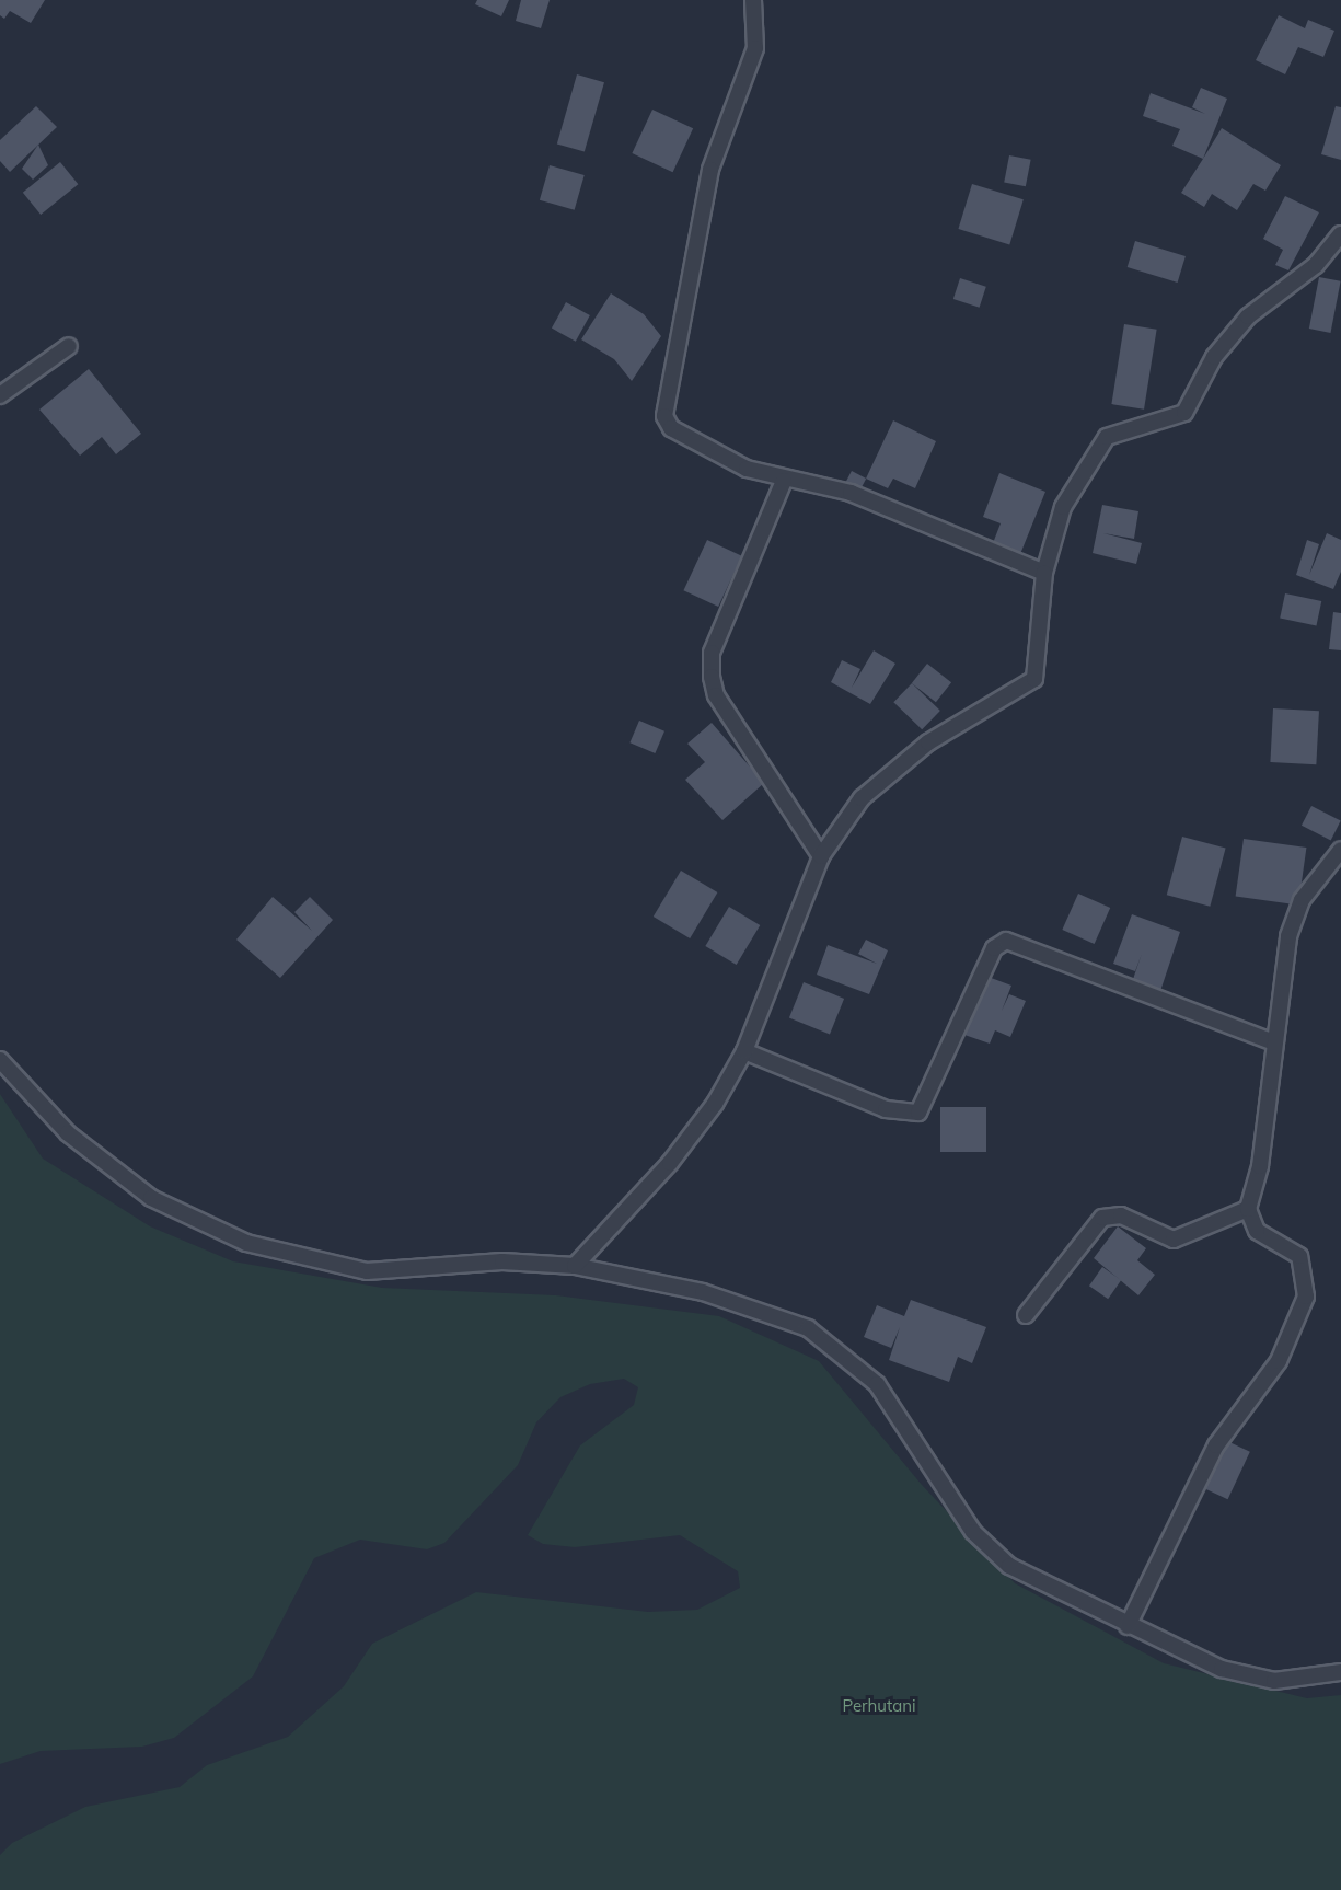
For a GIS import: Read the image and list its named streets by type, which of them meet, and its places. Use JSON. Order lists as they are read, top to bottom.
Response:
{
  "parks": ["Perhutani"]
}
